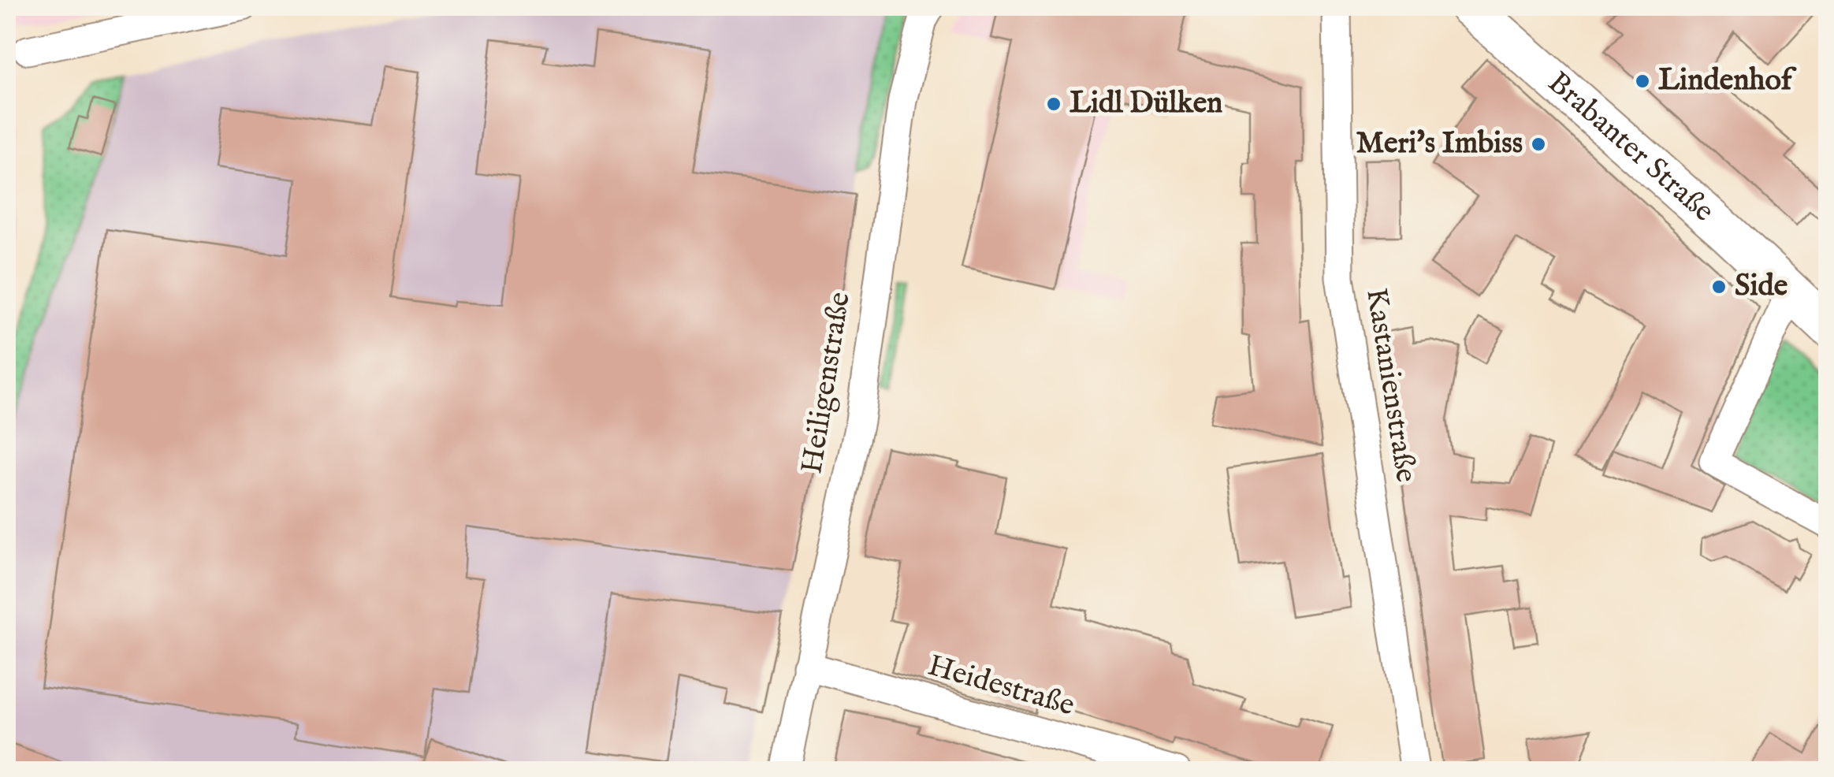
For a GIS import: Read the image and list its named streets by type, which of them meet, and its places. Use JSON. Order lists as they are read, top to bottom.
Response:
{
  "streets": {
    "main road": ["Brabanter Straße"],
    "street": ["Heiligenstraße", "Kastanienstraße", "Heidestraße"]
  },
  "crossings": [
    ["Heiligenstraße", "Heidestraße"]
  ],
  "places": [
    "Lindenhof",
    "Lidl Dülken",
    "Meri's Imbiss",
    "Side"
  ]
}
